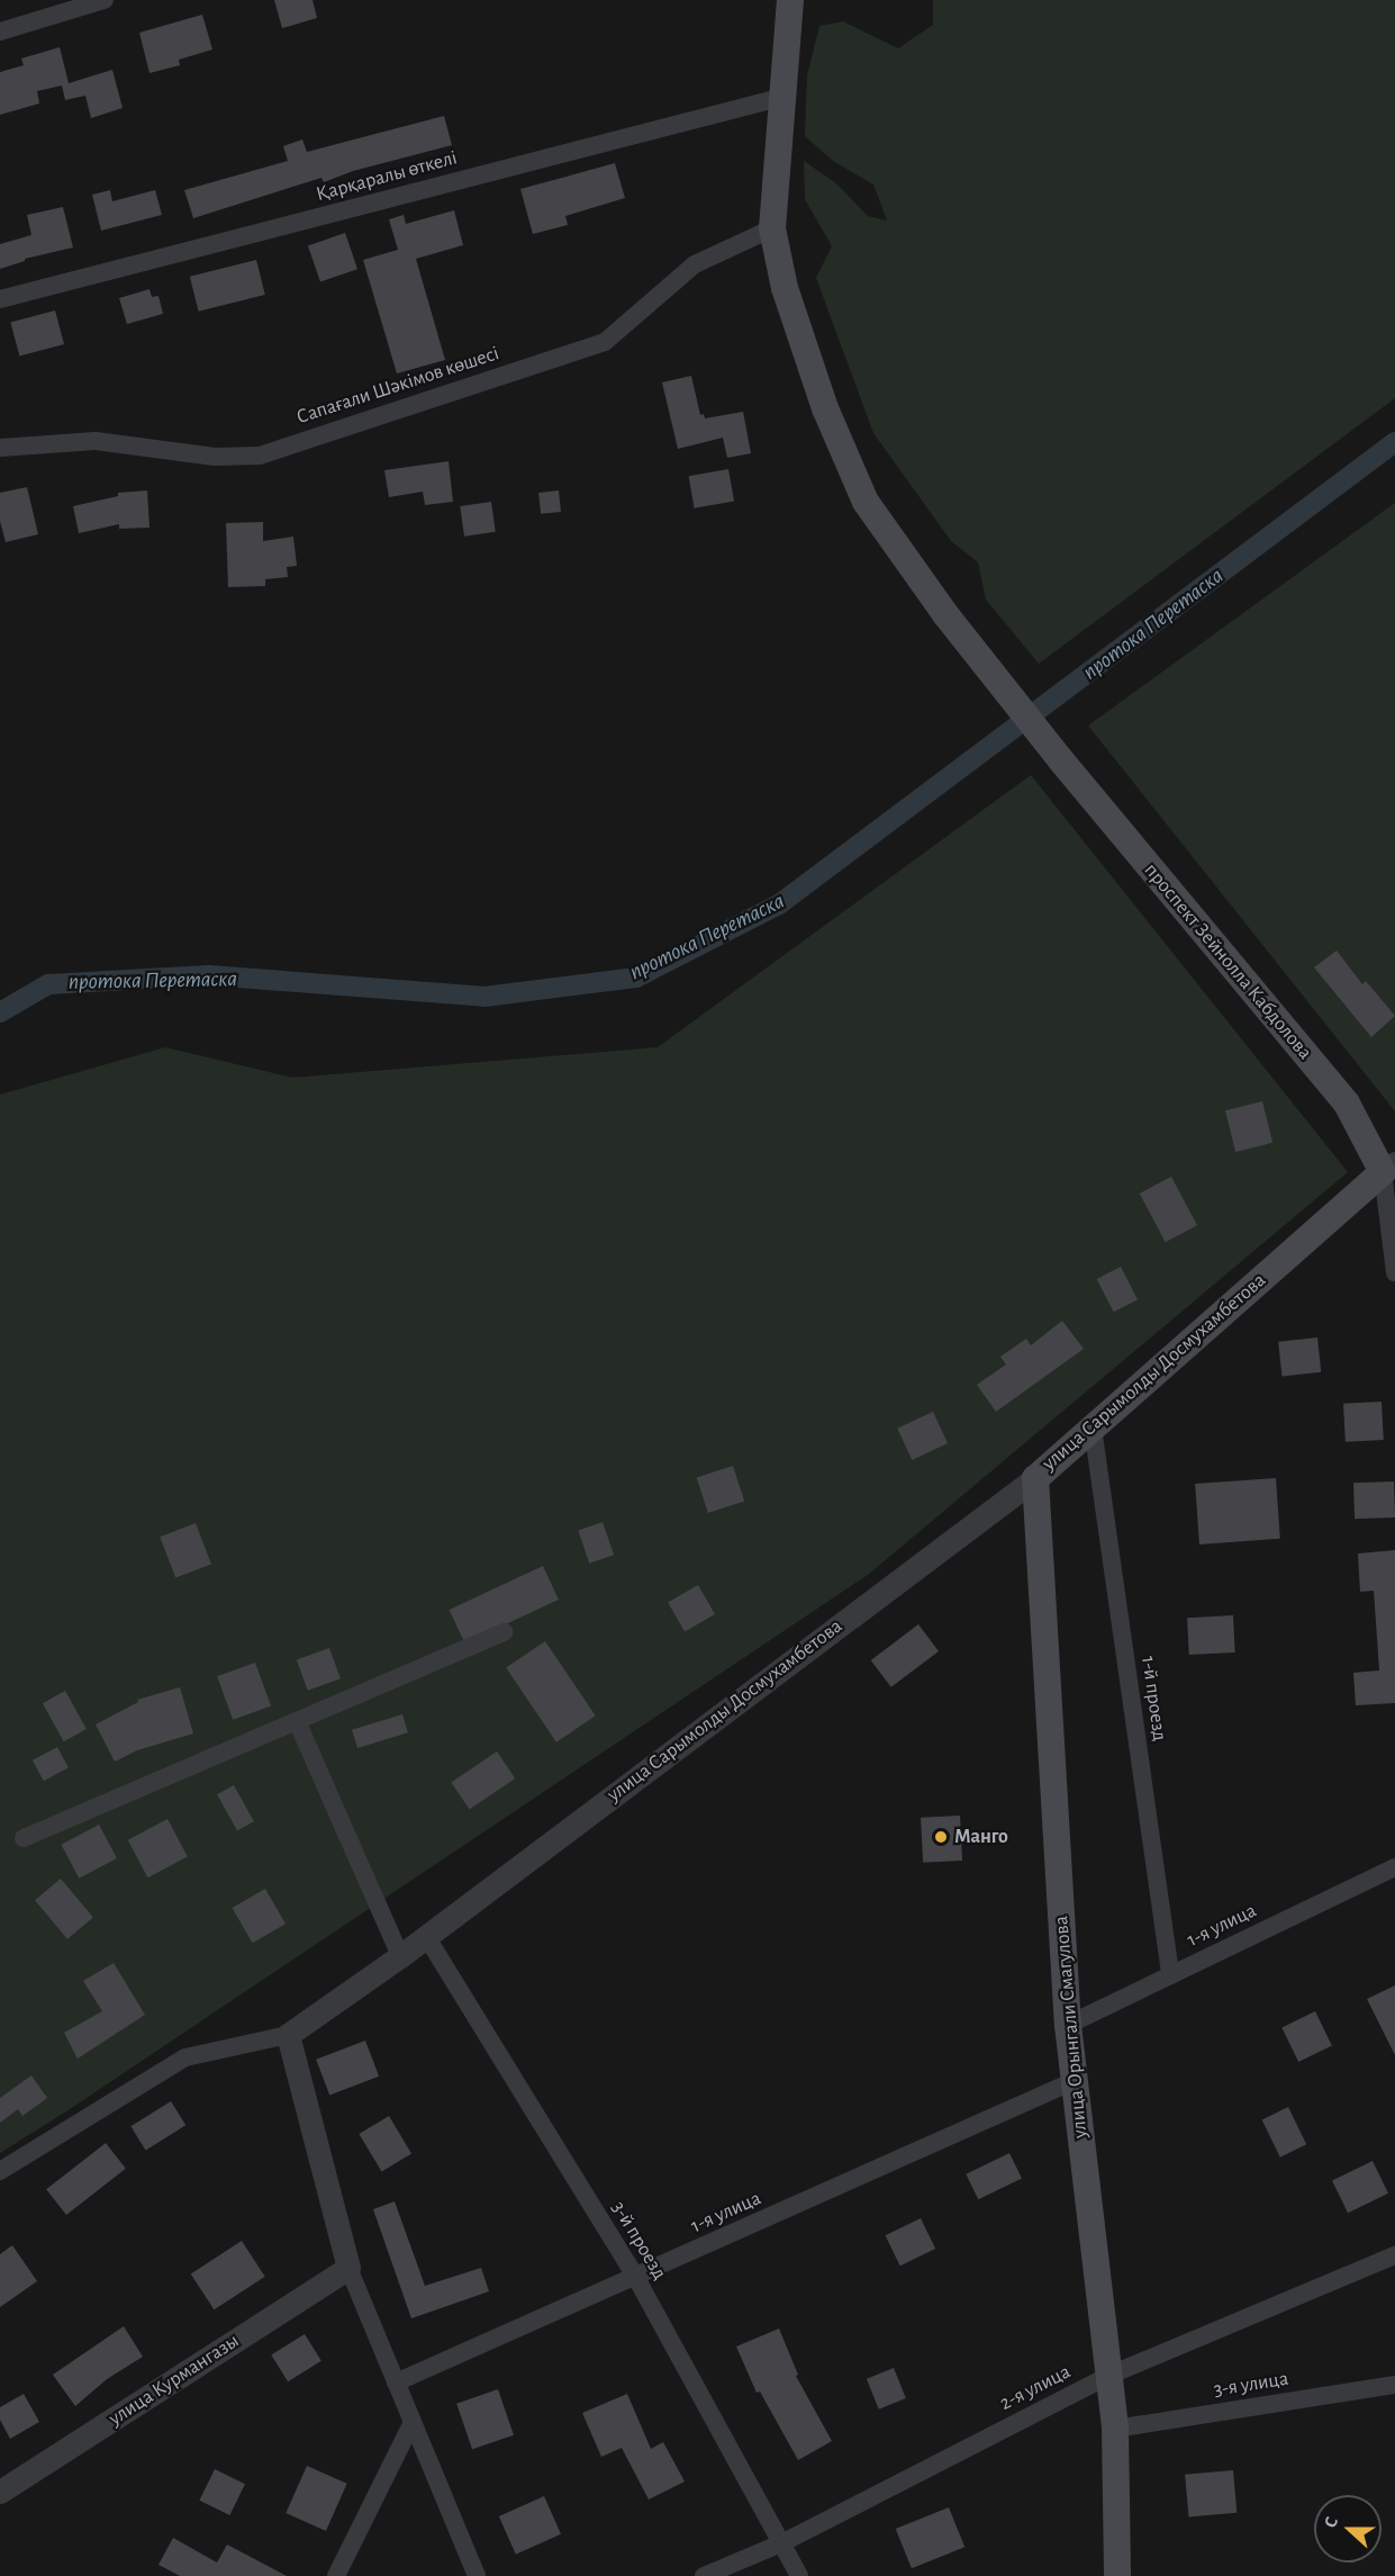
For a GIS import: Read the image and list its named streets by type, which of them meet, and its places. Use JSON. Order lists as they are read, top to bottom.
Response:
{
  "streets": {
    "main road": ["проспект Зейнолла Кабдолова", "улица Сарымолды Досмухамбетова", "улица Орынгали Смагулова"],
    "street": [
      "Қарқаралы өткелі",
      "Сапағали Шәкімов көшесі",
      "1-й проезд",
      "1-я улица",
      "3-й проезд",
      "улица Курмангазы",
      "3-я улица",
      "2-я улица"
    ]
  },
  "crossings": [
    ["Сапағали Шәкімов көшесі", "проспект Зейнолла Кабдолова"],
    ["проспект Зейнолла Кабдолова", "улица Сарымолды Досмухамбетова"],
    ["улица Сарымолды Досмухамбетова", "1-й проезд"],
    ["улица Сарымолды Досмухамбетова", "улица Орынгали Смагулова"],
    ["улица Сарымолды Досмухамбетова", "3-й проезд"],
    ["1-й проезд", "1-я улица"],
    ["1-я улица", "улица Орынгали Смагулова"],
    ["1-я улица", "3-й проезд"],
    ["улица Орынгали Смагулова", "3-я улица"],
    ["улица Орынгали Смагулова", "2-я улица"],
    ["3-й проезд", "2-я улица"]
  ],
  "water": ["протока Перетаска"],
  "places": ["Манго"],
  "north": "left"
}
